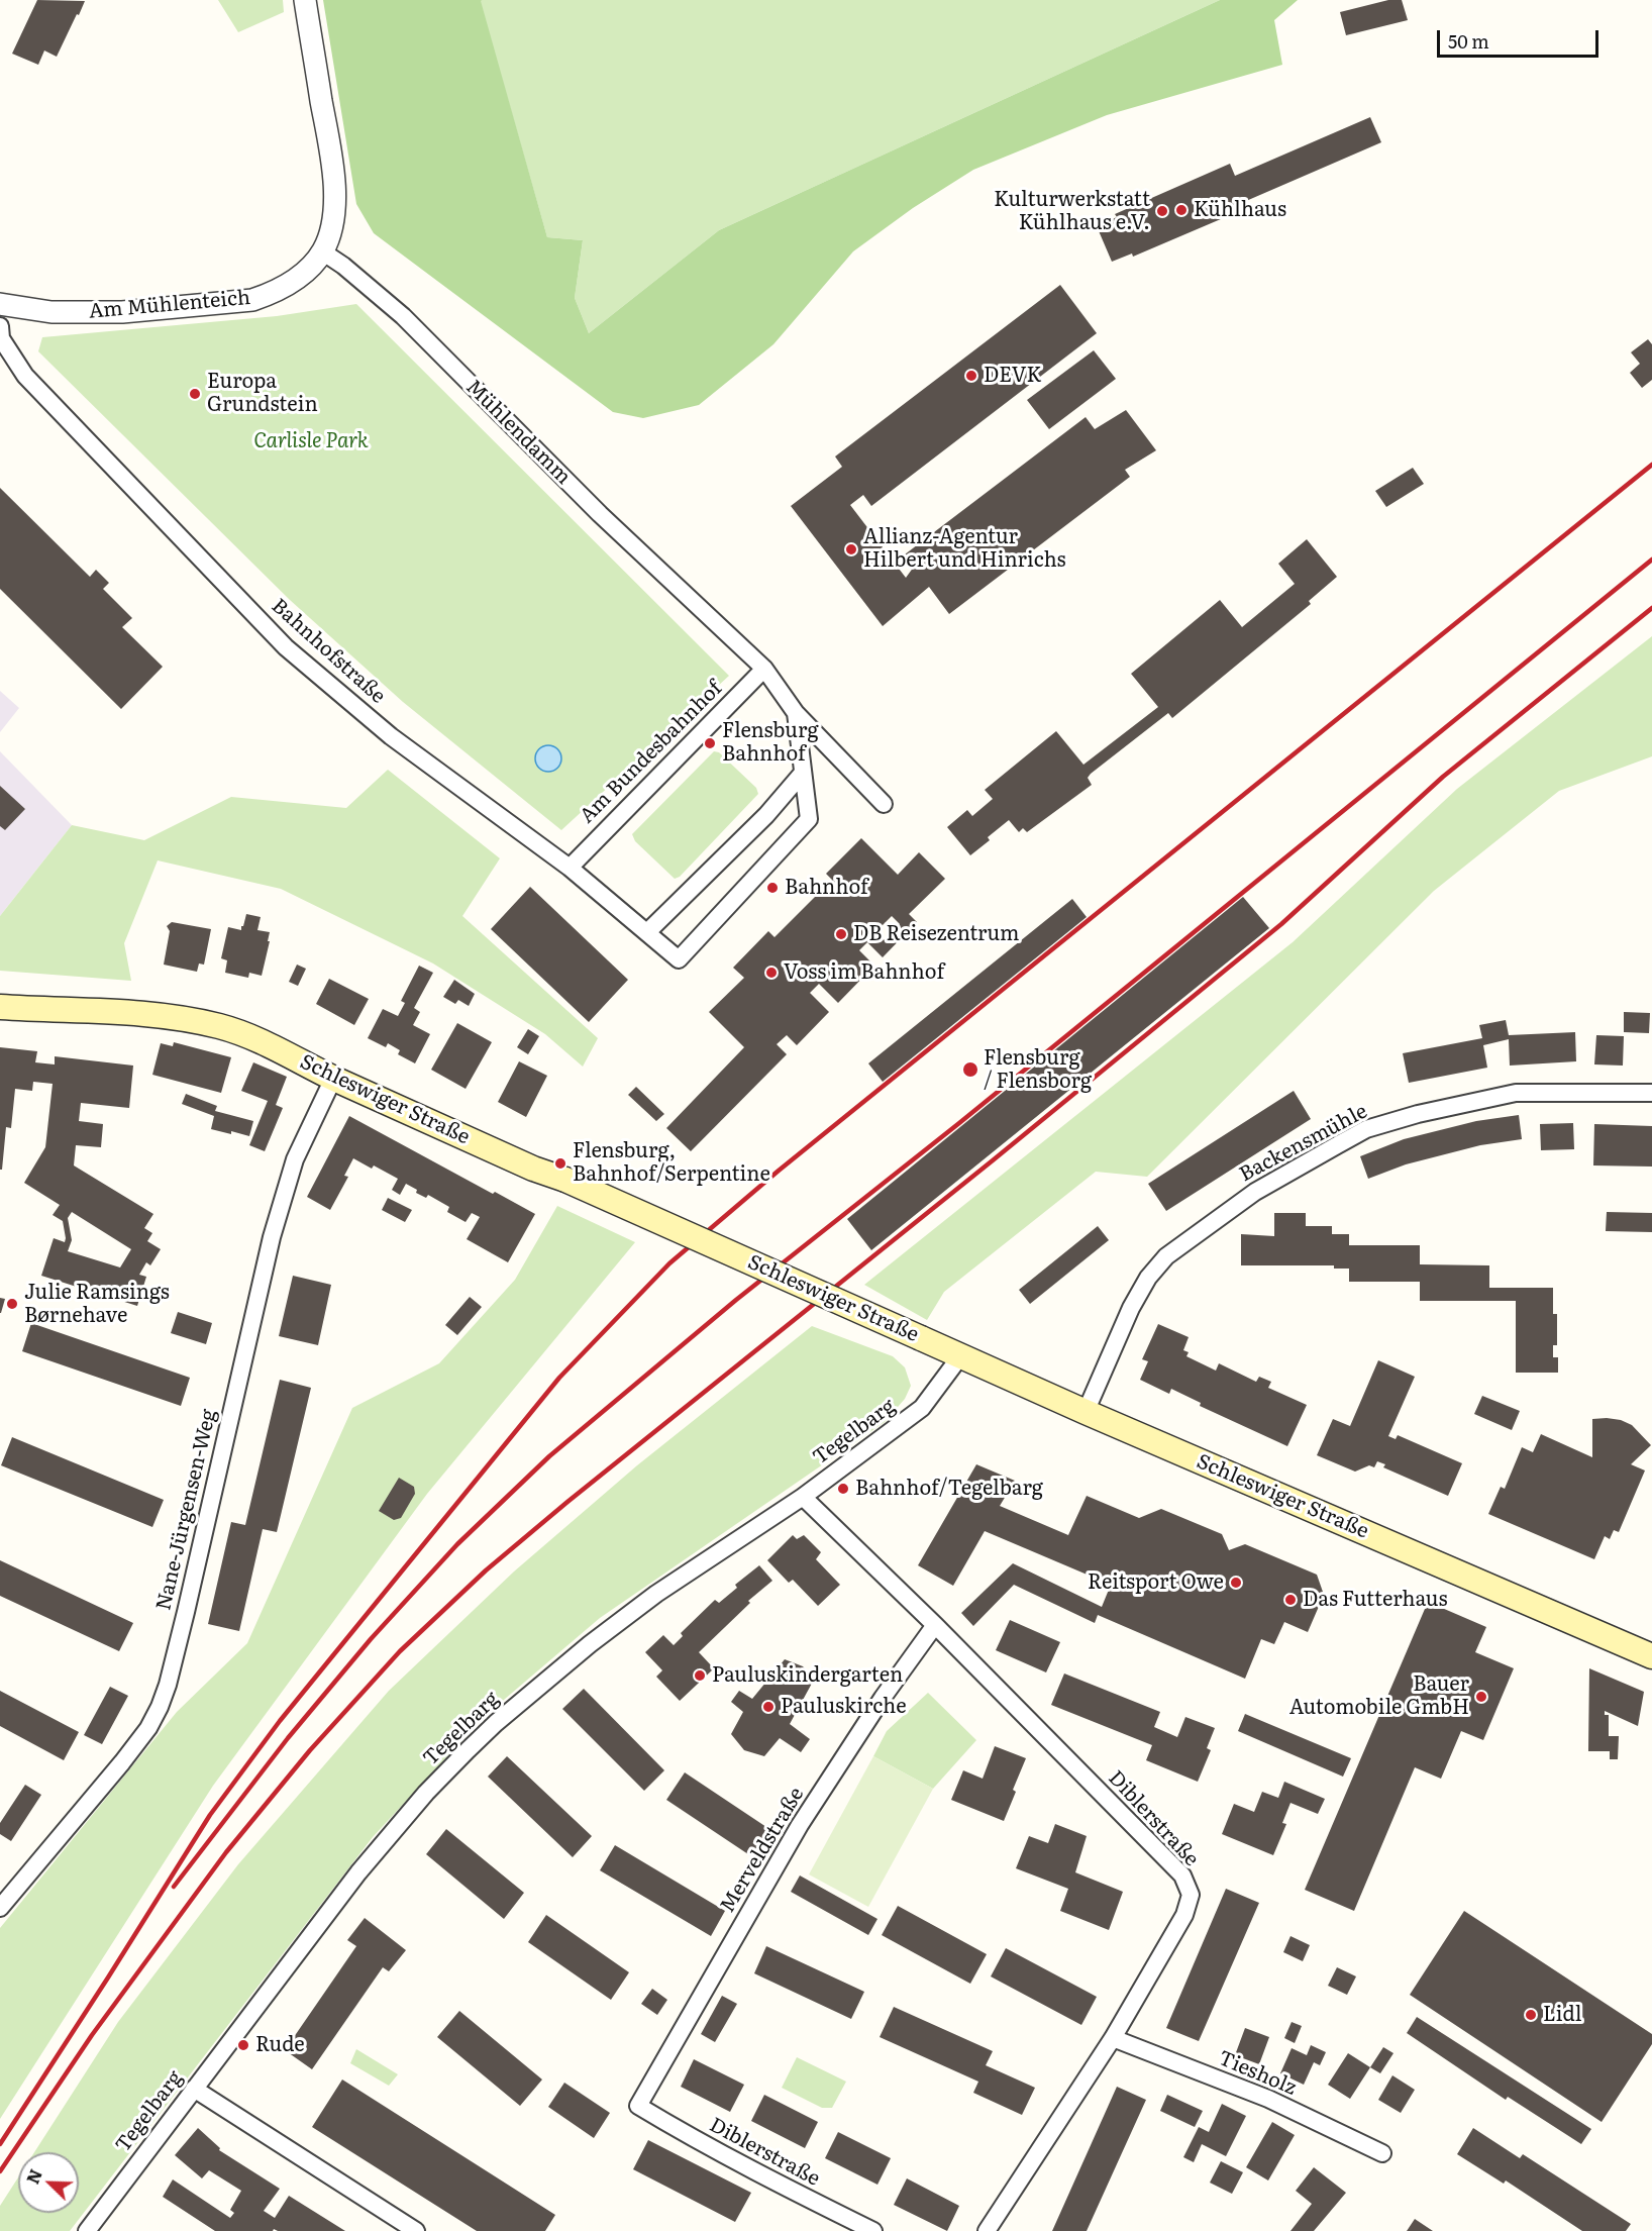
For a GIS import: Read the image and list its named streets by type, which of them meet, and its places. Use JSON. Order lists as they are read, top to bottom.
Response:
{
  "streets": {
    "main road": ["Schleswiger Straße"],
    "street": [
      "Am Mühlenteich",
      "Mühlendamm",
      "Bahnhofstraße",
      "Am Bundesbahnhof",
      "Backensmühle",
      "Tegelbarg",
      "Nane-Jürgensen-Weg",
      "Diblerstraße",
      "Merveldstraße",
      "Tiesholz"
    ]
  },
  "crossings": [
    ["Am Mühlenteich", "Mühlendamm"],
    ["Mühlendamm", "Am Bundesbahnhof"],
    ["Bahnhofstraße", "Am Bundesbahnhof"],
    ["Schleswiger Straße", "Backensmühle"],
    ["Schleswiger Straße", "Tegelbarg"],
    ["Schleswiger Straße", "Nane-Jürgensen-Weg"],
    ["Tegelbarg", "Diblerstraße"],
    ["Diblerstraße", "Merveldstraße"],
    ["Diblerstraße", "Tiesholz"]
  ],
  "parks": ["Carlisle Park"],
  "places": [
    "Kühlhaus",
    "Kulturwerkstatt Kühlhaus e.V.",
    "DEVK",
    "Europa Grundstein",
    "Allianz-Agentur Hilbert und Hinrichs",
    "Flensburg Bahnhof",
    "Bahnhof",
    "DB Reisezentrum",
    "Voss im Bahnhof",
    "Flensburg / Flensborg",
    "Flensburg, Bahnhof/Serpentine",
    "Julie Ramsings Børnehave",
    "Bahnhof/Tegelbarg",
    "Reitsport Owe",
    "Das Futterhaus",
    "Pauluskindergarten",
    "Bauer Automobile GmbH",
    "Pauluskirche",
    "Lidl",
    "Rude"
  ],
  "scale_bar": "50 m",
  "north": "top left"
}
